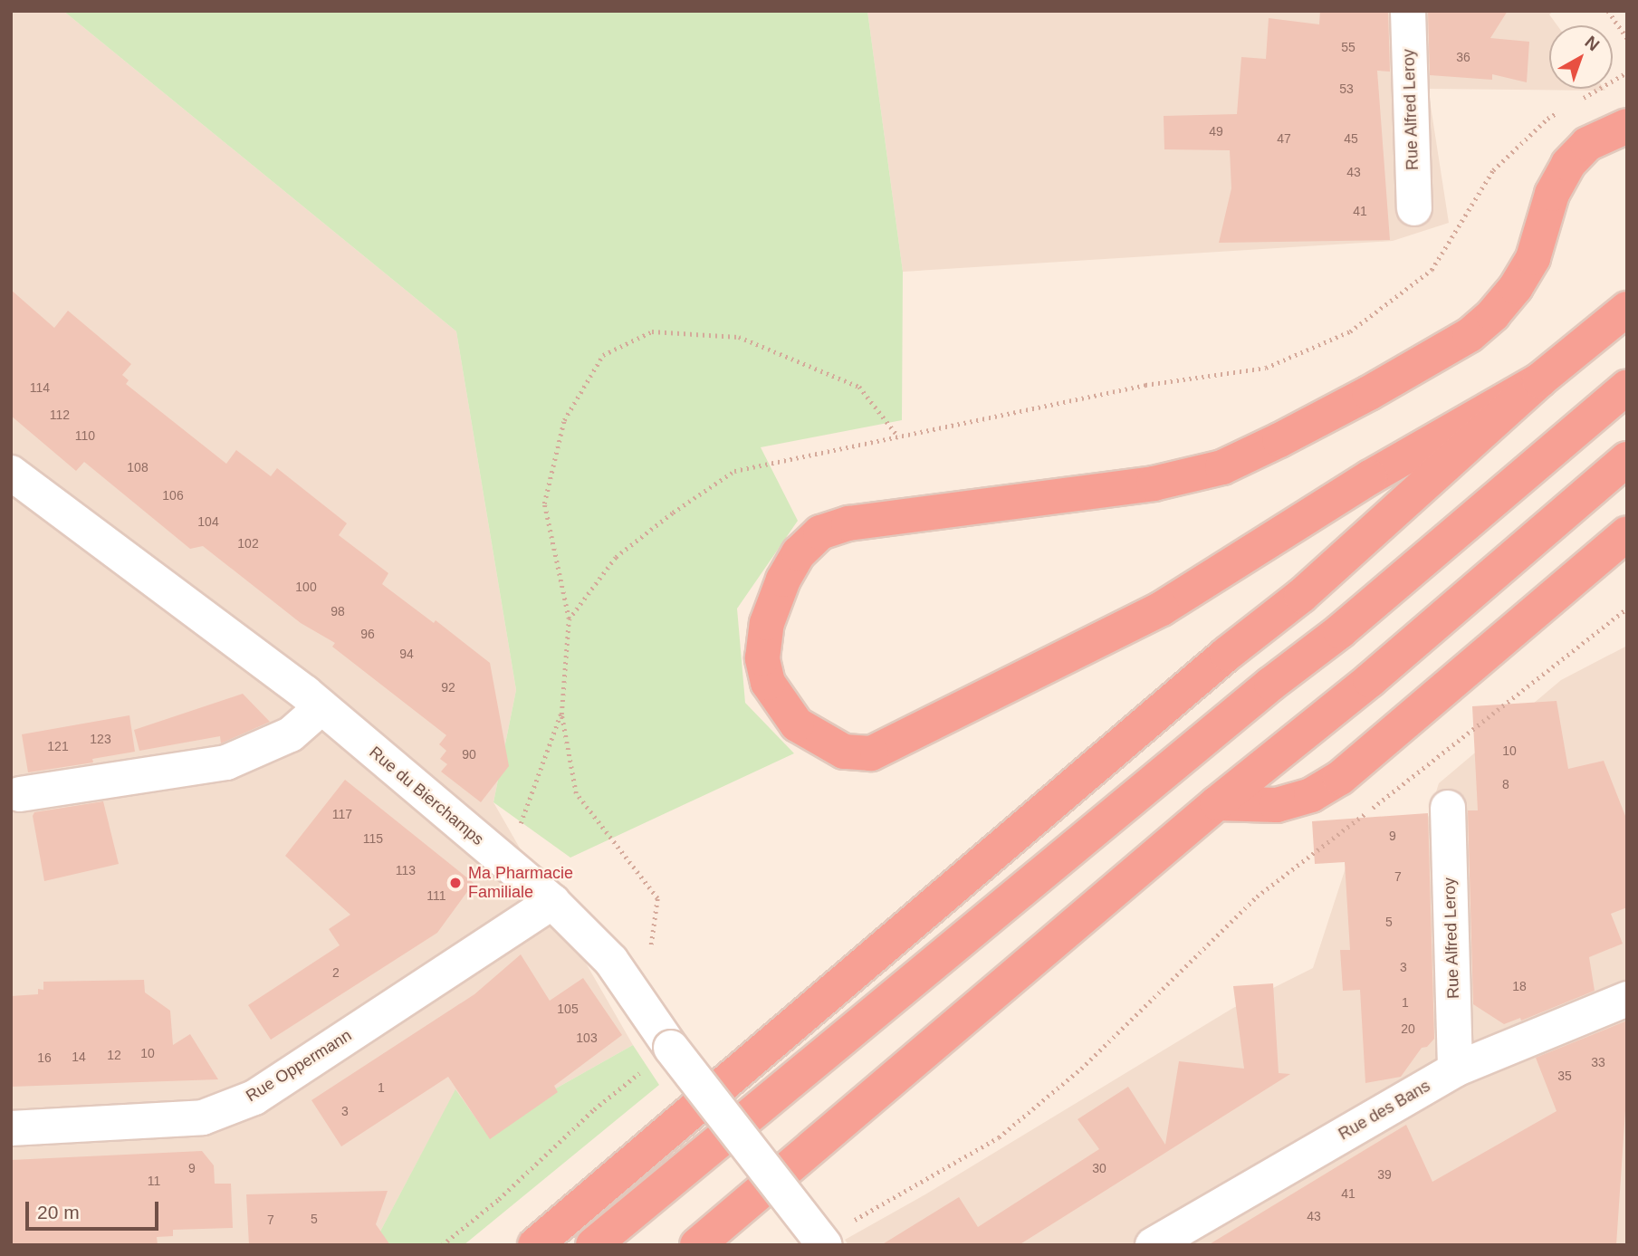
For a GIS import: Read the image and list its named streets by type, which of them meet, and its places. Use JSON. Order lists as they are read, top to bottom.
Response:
{
  "streets": {
    "street": [
      "Rue Alfred Leroy",
      "Rue du Bierchamps",
      "Rue Oppermann",
      "Rue des Bans"
    ]
  },
  "crossings": [
    ["Rue Alfred Leroy", "Rue des Bans"],
    ["Rue du Bierchamps", "Rue Oppermann"]
  ],
  "places": ["Ma Pharmacie Familiale"],
  "house_numbers": [
    "55",
    "36",
    "53",
    "49",
    "47",
    "45",
    "43",
    "41",
    "114",
    "112",
    "110",
    "108",
    "106",
    "104",
    "102",
    "100",
    "98",
    "96",
    "94",
    "92",
    "123",
    "121",
    "10",
    "90",
    "8",
    "117",
    "9",
    "115",
    "113",
    "7",
    "111",
    "5",
    "3",
    "2",
    "18",
    "1",
    "105",
    "20",
    "103",
    "10",
    "12",
    "14",
    "16",
    "33",
    "35",
    "1",
    "3",
    "9",
    "30",
    "39",
    "11",
    "41",
    "43",
    "5",
    "7"
  ],
  "scale_bar": "20 m",
  "north": "top right"
}
